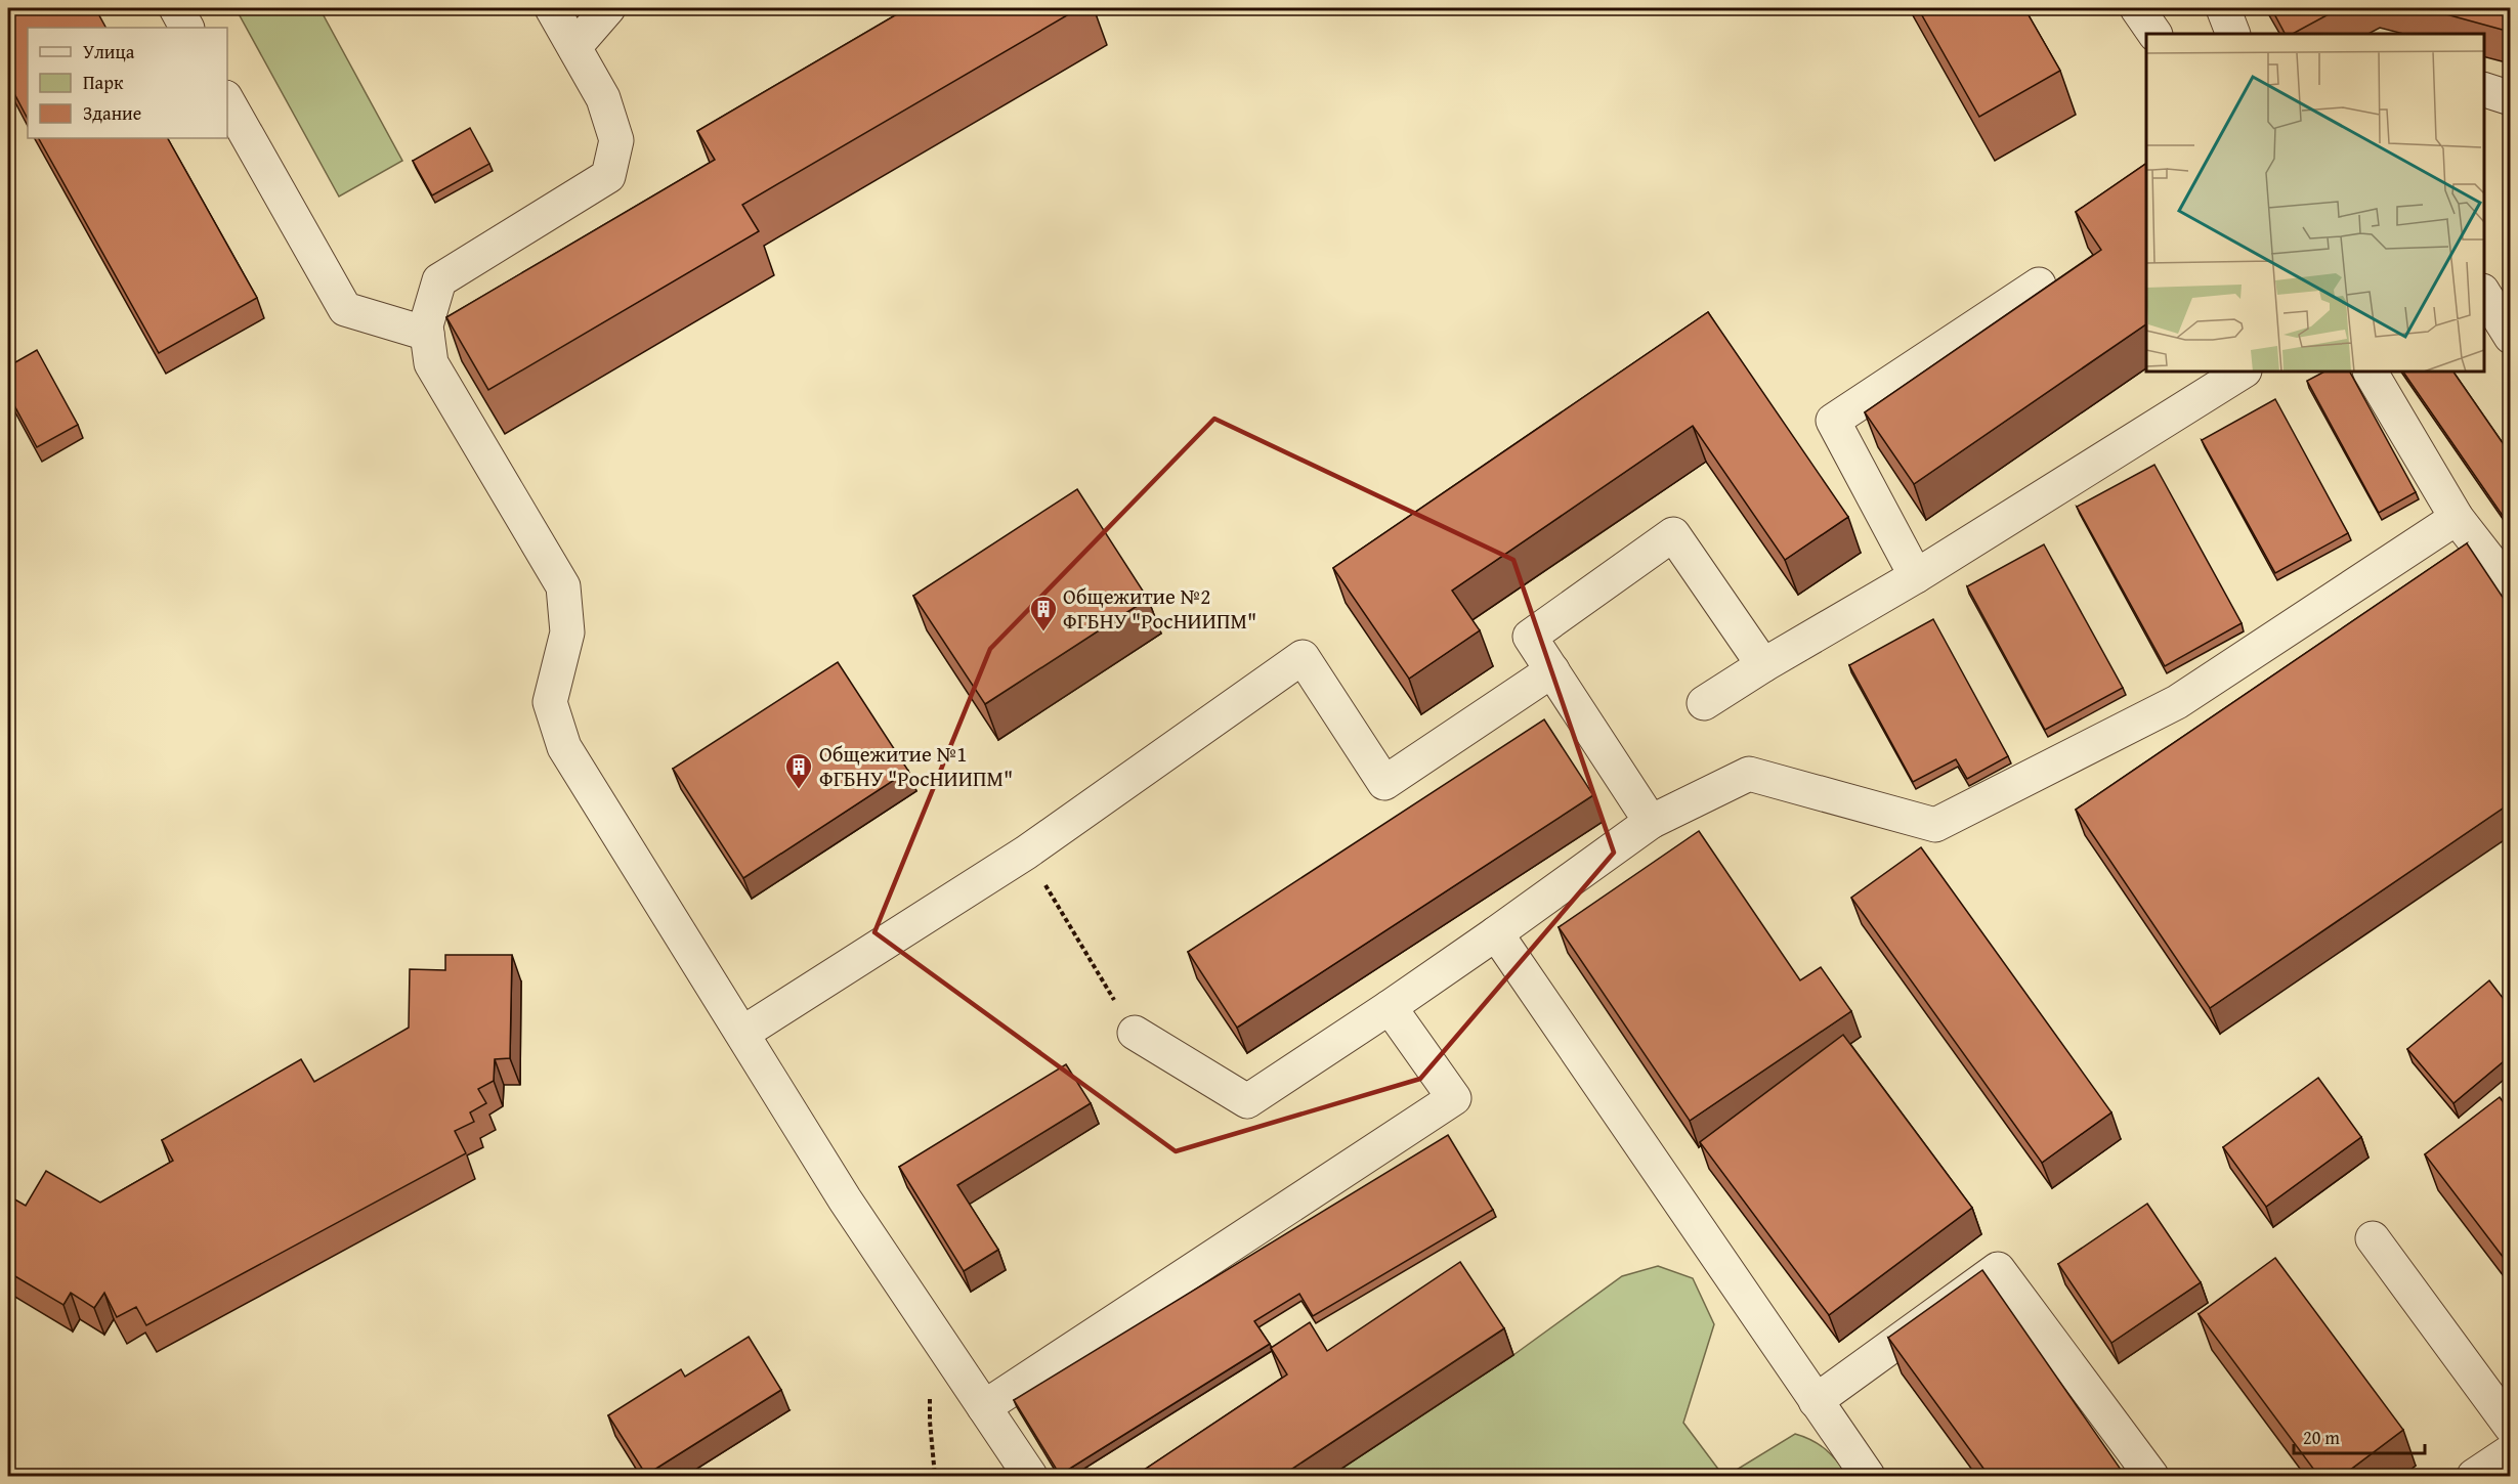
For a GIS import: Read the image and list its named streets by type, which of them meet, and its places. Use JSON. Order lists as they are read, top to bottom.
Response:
{
  "places": {
    "building": ["Общежитие №2 ФГБНУ \"РосНИИПМ\"", "Общежитие №1 ФГБНУ \"РосНИИПМ\""]
  },
  "legend": ["Улица", "Парк", "Здание"],
  "scale_bar": "20 m"
}
